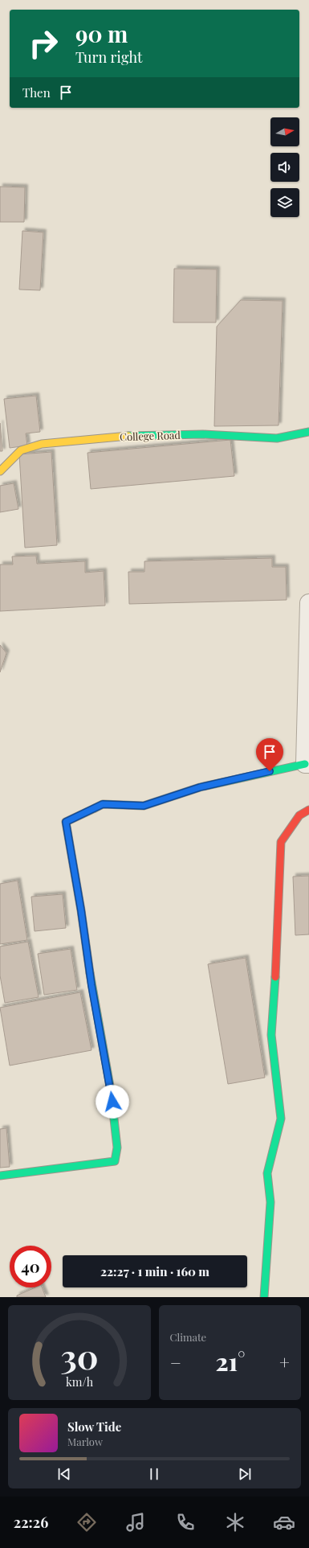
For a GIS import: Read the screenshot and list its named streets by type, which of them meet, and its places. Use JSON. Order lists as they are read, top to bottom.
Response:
{
  "streets": {
    "street": ["College Road"]
  },
  "north": "right",
  "page": {
    "turn": ["90 m", "Turn right"],
    "then": "Then",
    "limit": "40",
    "trip": "22:27 · 1 min · 160 m",
    "tile": "Climate",
    "heat": ["−", "21°", "+"],
    "song": ["Slow Tide", "Marlow"],
    "tabs": "22:26",
    "gauge": ["30", "km/h"]
  }
}
